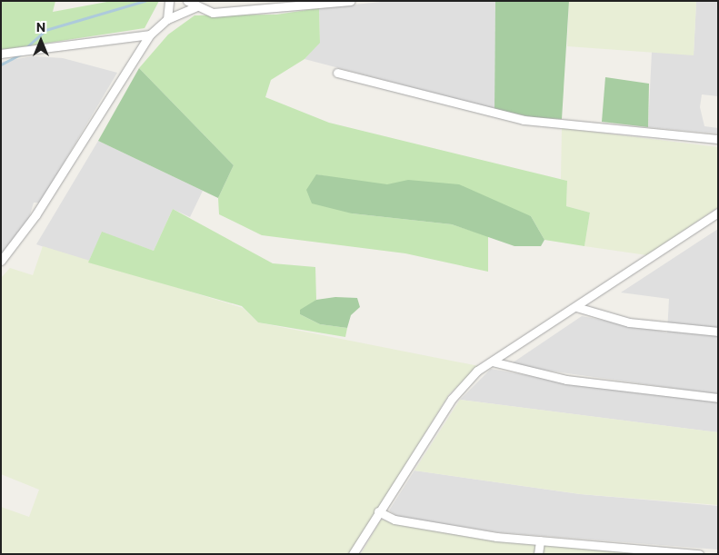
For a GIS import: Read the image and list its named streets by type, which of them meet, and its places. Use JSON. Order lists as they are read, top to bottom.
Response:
{
  "north": "top"
}
